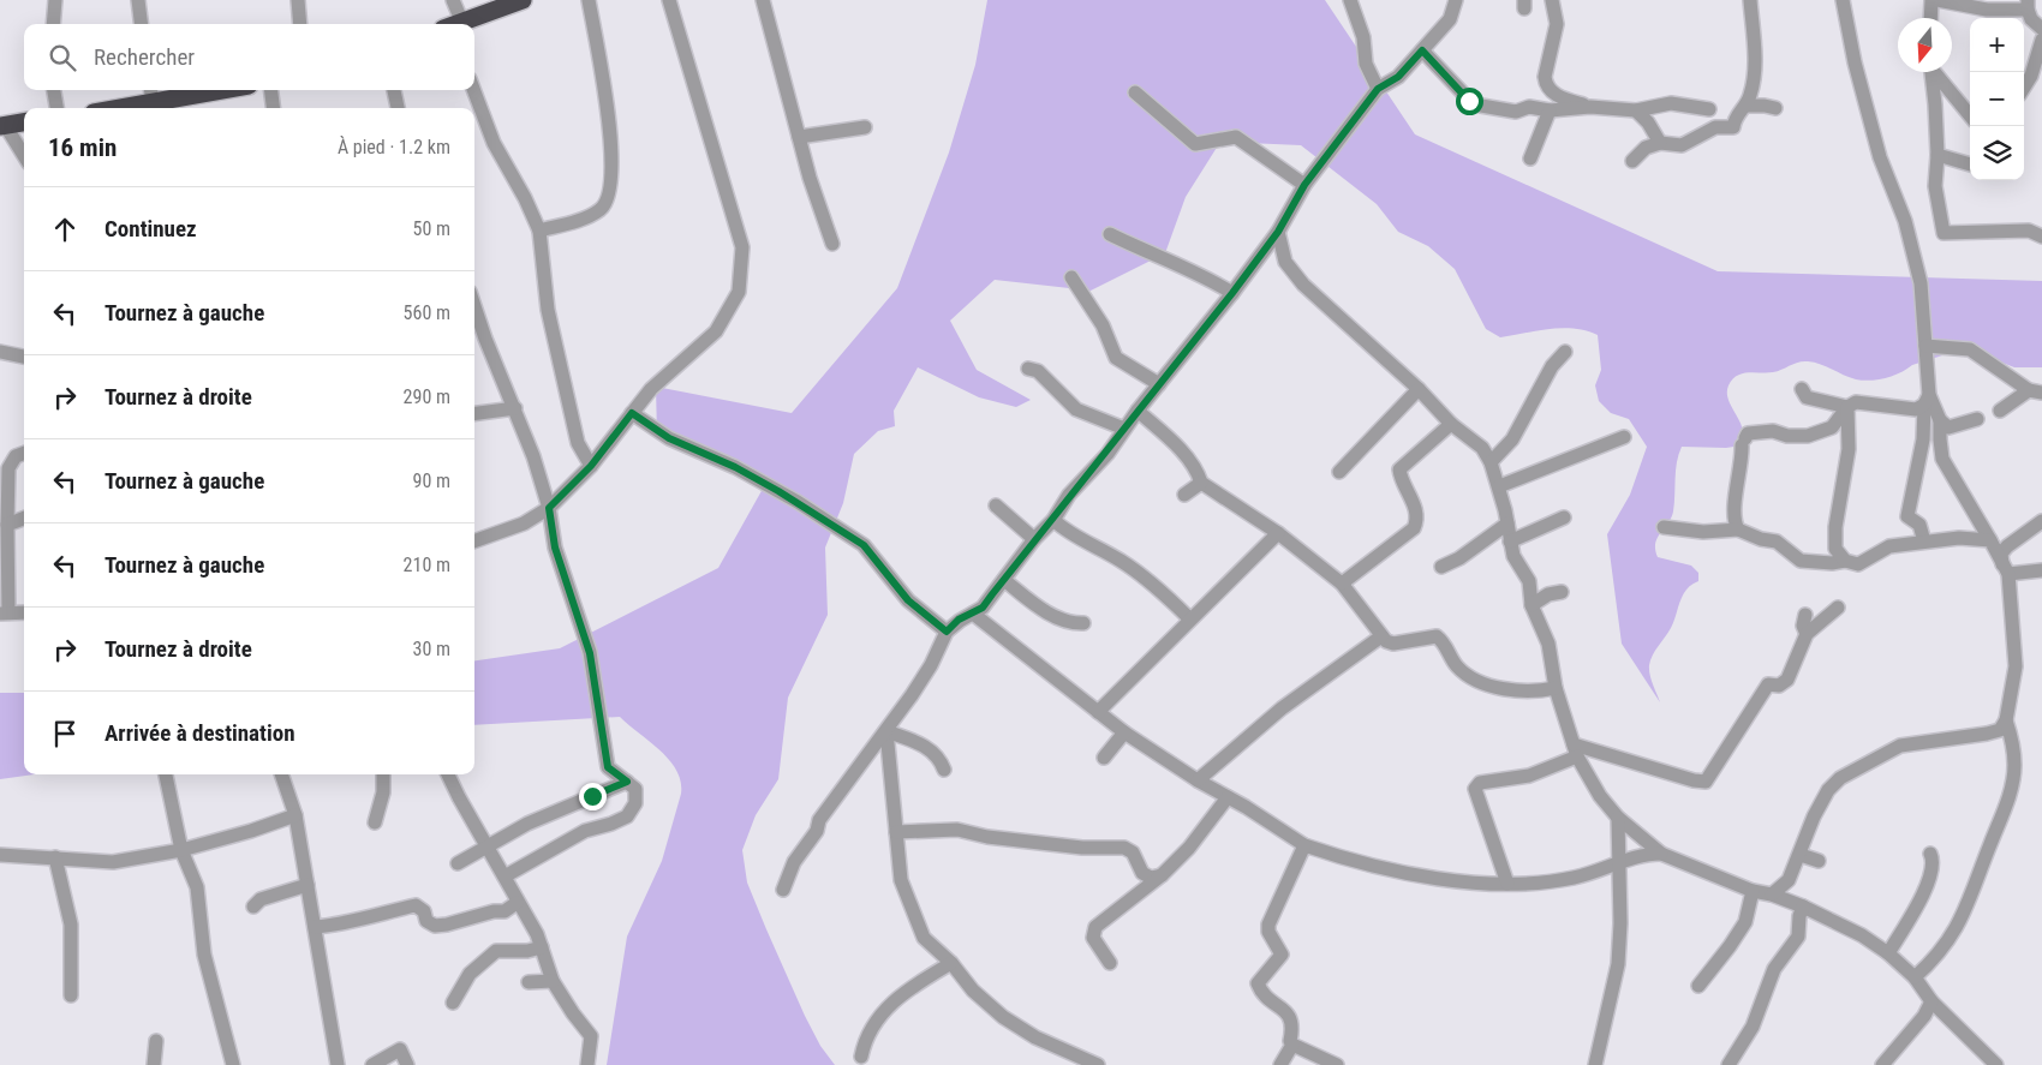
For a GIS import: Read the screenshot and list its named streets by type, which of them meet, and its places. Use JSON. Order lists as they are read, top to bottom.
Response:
{
  "north": "bottom",
  "page": {
    "map_buttons": ["+", "−"],
    "search": "Rechercher",
    "heading": ["16 min", "À pied · 1.2 km"],
    "list": [
      ["Continuez", "50 m"],
      ["Tournez à gauche", "560 m"],
      ["Tournez à droite", "290 m"],
      ["Tournez à gauche", "90 m"],
      ["Tournez à gauche", "210 m"],
      ["Tournez à droite", "30 m"],
      "Arrivée à destination"
    ]
  }
}
